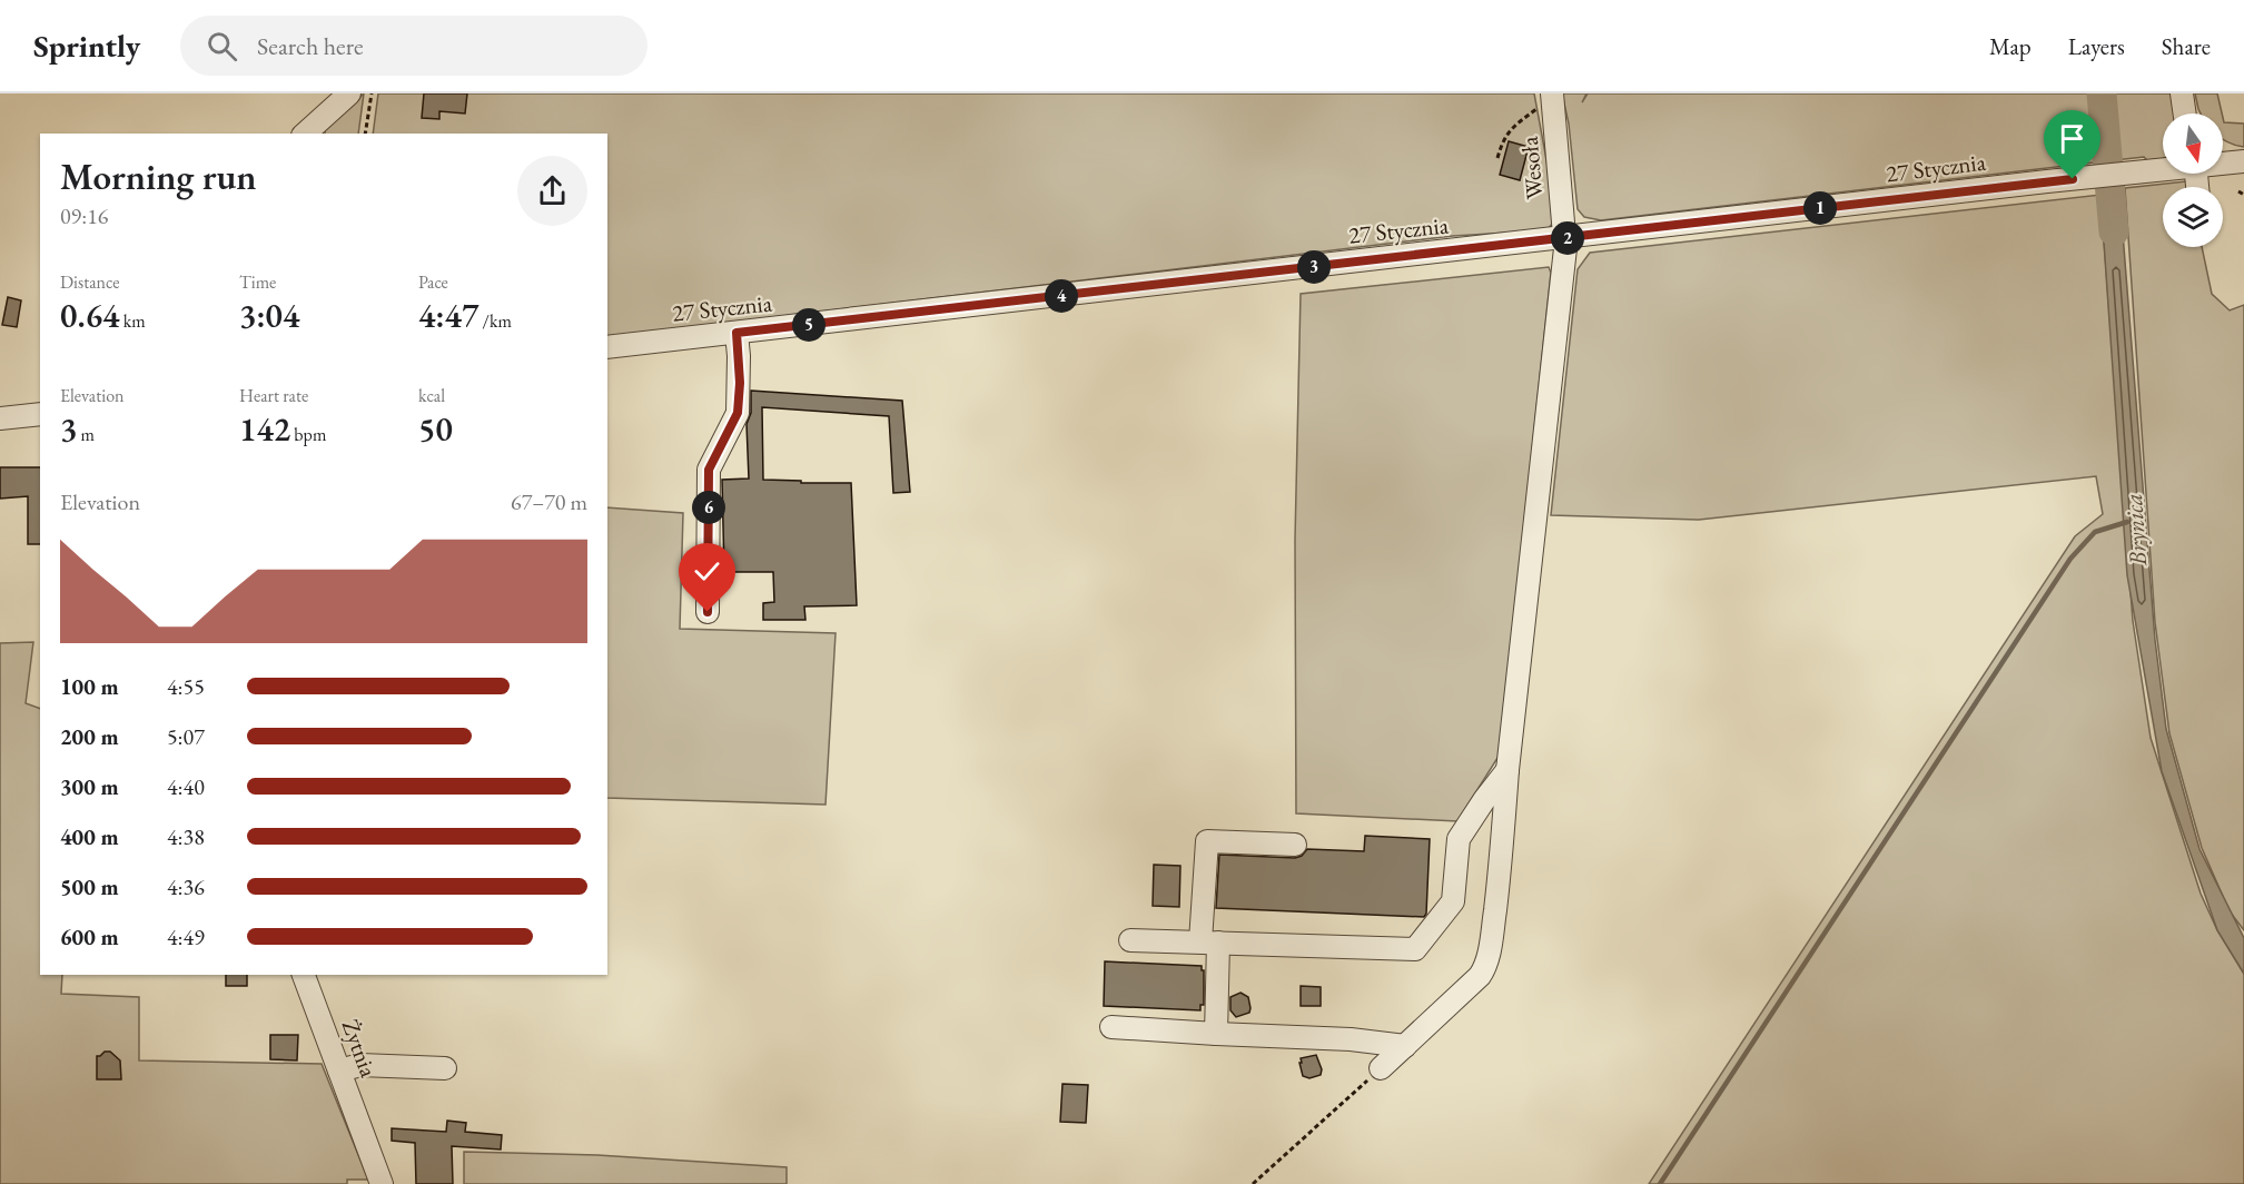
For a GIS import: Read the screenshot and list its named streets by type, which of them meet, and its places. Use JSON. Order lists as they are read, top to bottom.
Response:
{
  "streets": {
    "street": ["Wesoła", "27 Stycznia", "Żytnia"]
  },
  "crossings": [
    ["Wesoła", "27 Stycznia"]
  ],
  "water": ["Brynica"],
  "north": "bottom",
  "page": {
    "header": "Sprintly",
    "search": "Search here",
    "nav": ["Map", "Layers", "Share"],
    "heading": ["Morning run", "09:16"],
    "pins": [
      "1",
      "2",
      "3",
      "4",
      "5",
      "6"
    ],
    "stats": [
      ["Distance", "0.64 km"],
      ["Time", "3:04"],
      ["Pace", "4:47 /km"],
      ["Elevation", "3 m"],
      ["Heart rate", "142 bpm"],
      ["kcal", "50"]
    ],
    "chart": ["Elevation", "67–70 m"],
    "list": [
      {
        "name": "100 m",
        "note": "4:55"
      },
      {
        "name": "200 m",
        "note": "5:07"
      },
      {
        "name": "300 m",
        "note": "4:40"
      },
      {
        "name": "400 m",
        "note": "4:38"
      },
      {
        "name": "500 m",
        "note": "4:36"
      },
      {
        "name": "600 m",
        "note": "4:49"
      }
    ]
  }
}
